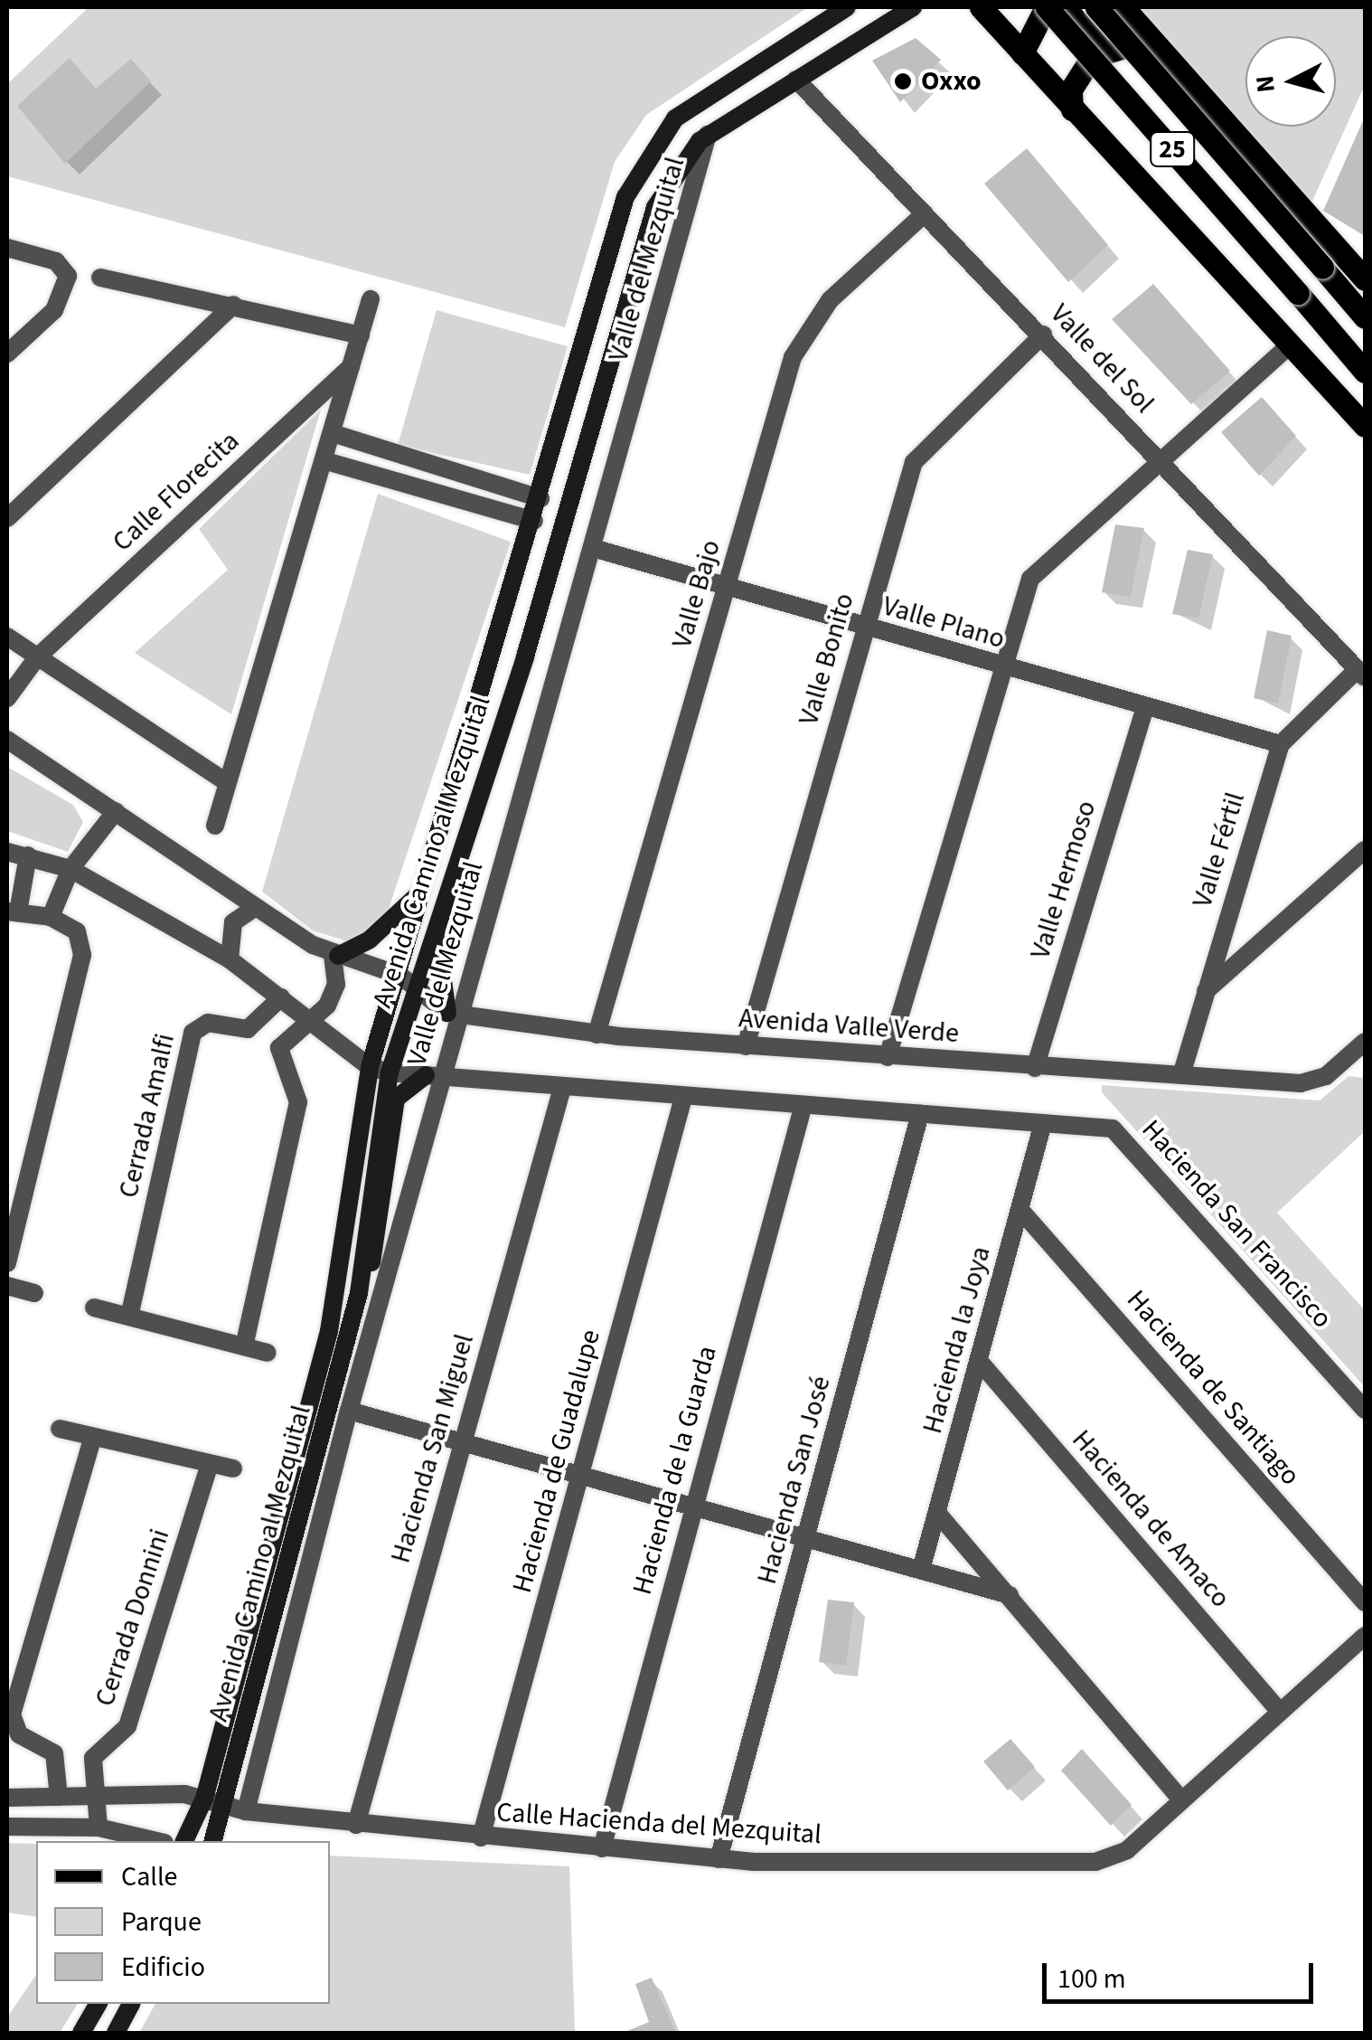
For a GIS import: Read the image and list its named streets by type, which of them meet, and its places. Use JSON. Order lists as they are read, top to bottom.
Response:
{
  "streets": {
    "main road": ["25", "Avenida Camino al Mezquital"],
    "street": [
      "Valle del Mezquital",
      "Valle del Sol",
      "Calle Florecita",
      "Valle Bajo",
      "Valle Plano",
      "Valle Bonito",
      "Valle Fértil",
      "Valle Hermoso",
      "Avenida Valle Verde",
      "Cerrada Amalfi",
      "Hacienda San Francisco",
      "Hacienda la Joya",
      "Hacienda de Santiago",
      "Hacienda San Miguel",
      "Hacienda de Guadalupe",
      "Hacienda de la Guarda",
      "Hacienda San José",
      "Hacienda de Amaco",
      "Cerrada Donnini",
      "Calle Hacienda del Mezquital"
    ]
  },
  "crossings": [
    ["Valle del Mezquital", "Valle Plano"],
    ["Valle del Mezquital", "Avenida Camino al Mezquital"],
    ["Valle del Mezquital", "Avenida Valle Verde"],
    ["Valle del Mezquital", "Calle Hacienda del Mezquital"],
    ["Valle del Sol", "Valle Bajo"],
    ["Valle del Sol", "Valle Bonito"],
    ["Valle del Sol", "Valle Fértil"],
    ["Valle del Sol", "Avenida Camino al Mezquital"],
    ["Valle Bajo", "Valle Plano"],
    ["Valle Bajo", "Avenida Valle Verde"],
    ["Valle Plano", "Valle Bonito"],
    ["Valle Plano", "Valle Fértil"],
    ["Valle Plano", "Valle Hermoso"],
    ["Valle Bonito", "Avenida Valle Verde"],
    ["Valle Fértil", "Avenida Valle Verde"],
    ["Avenida Camino al Mezquital", "Calle Hacienda del Mezquital"],
    ["Valle Hermoso", "Avenida Valle Verde"],
    ["Hacienda San Francisco", "Hacienda la Joya"],
    ["Hacienda la Joya", "Hacienda de Santiago"],
    ["Hacienda la Joya", "Hacienda de Amaco"],
    ["Hacienda San Miguel", "Calle Hacienda del Mezquital"],
    ["Hacienda de Guadalupe", "Calle Hacienda del Mezquital"],
    ["Hacienda de la Guarda", "Calle Hacienda del Mezquital"],
    ["Hacienda San José", "Calle Hacienda del Mezquital"],
    ["Cerrada Donnini", "Calle Hacienda del Mezquital"]
  ],
  "places": ["Oxxo"],
  "legend": ["Calle", "Parque", "Edificio"],
  "scale_bar": "100 m",
  "north": "left"
}
